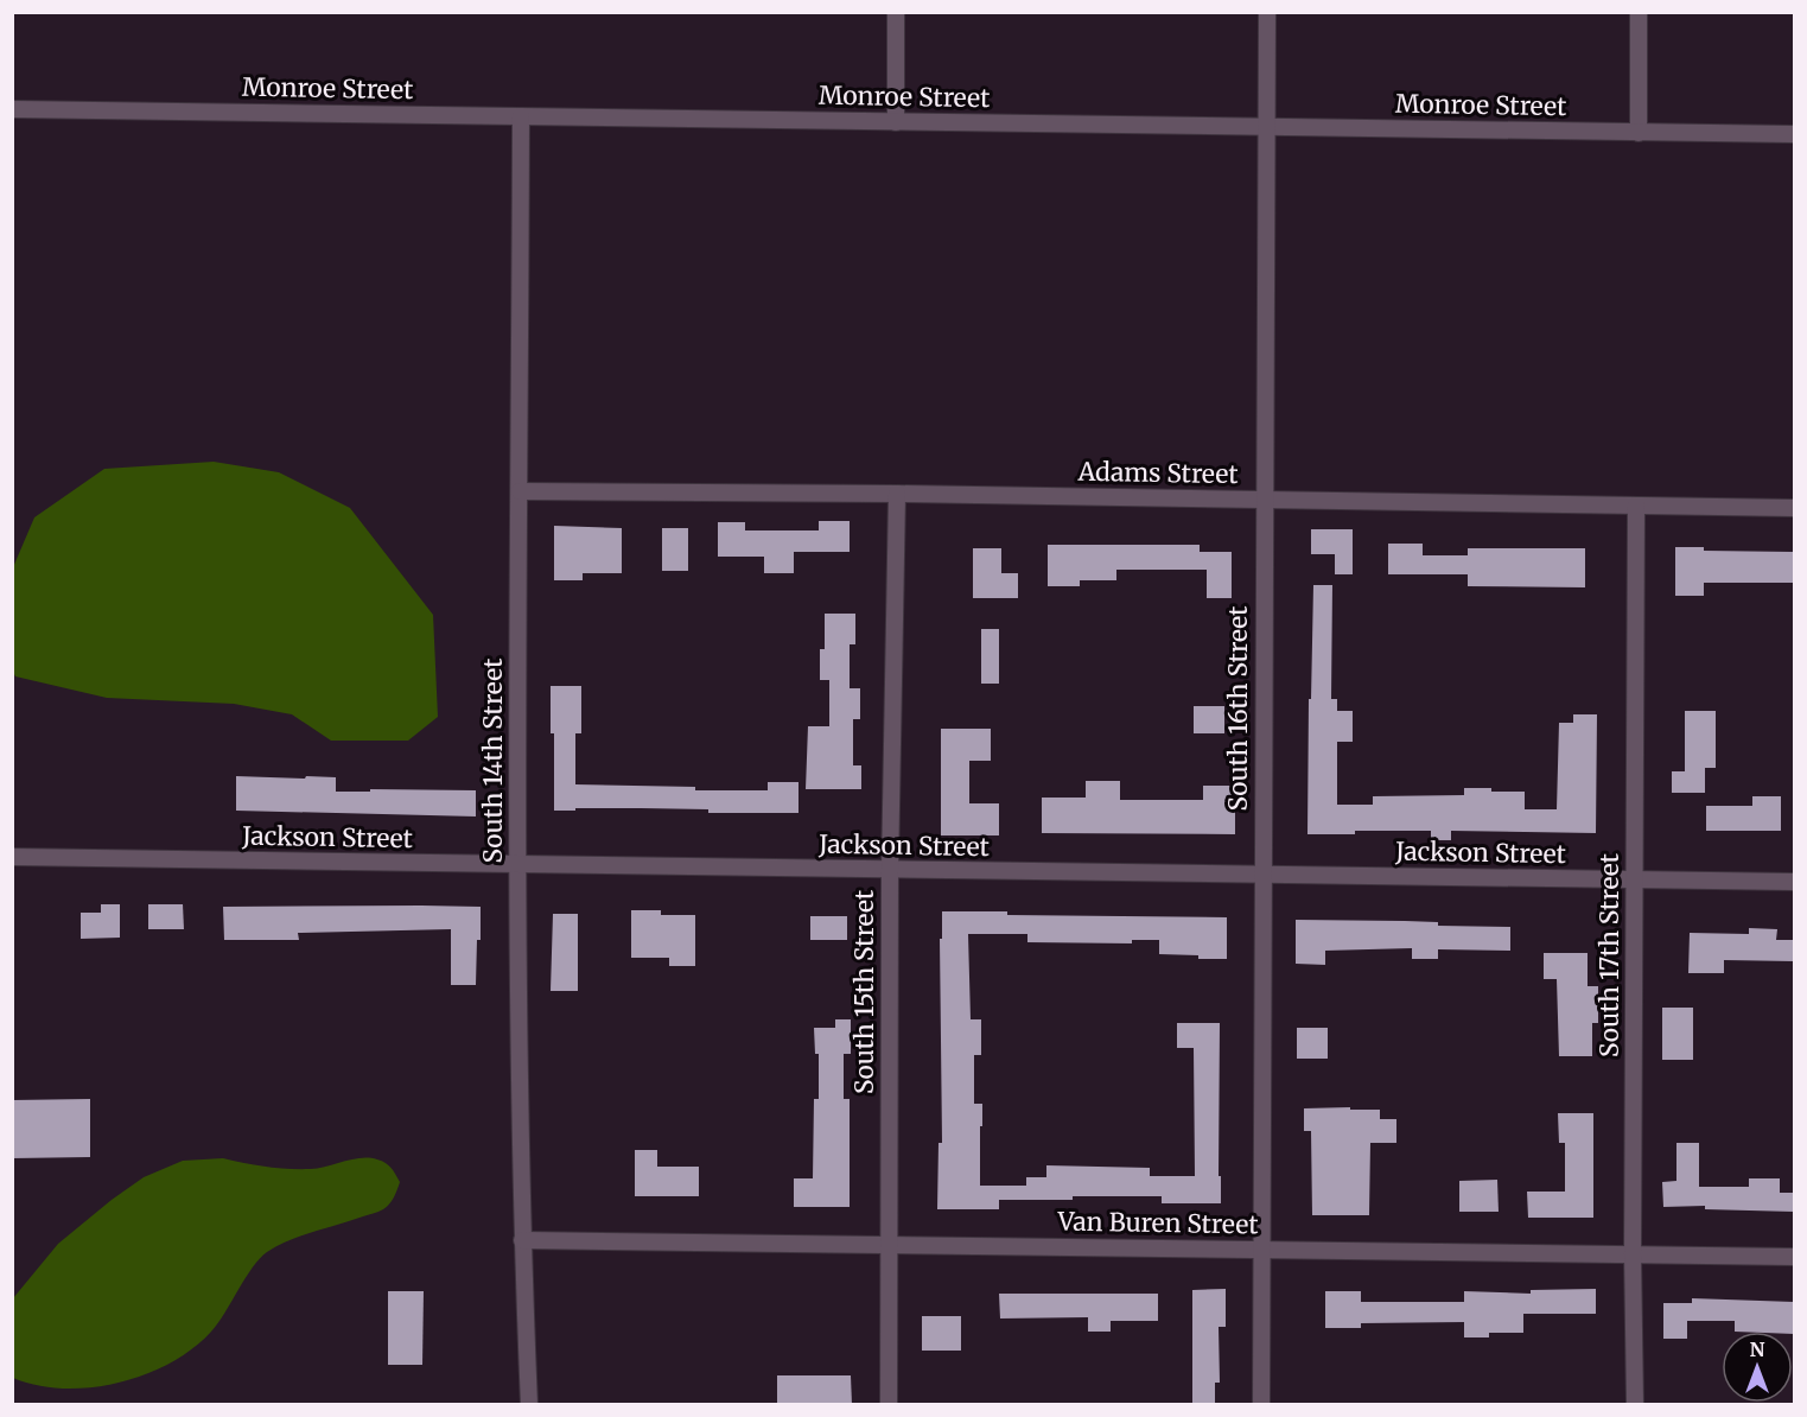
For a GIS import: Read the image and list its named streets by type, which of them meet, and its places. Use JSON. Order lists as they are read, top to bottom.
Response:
{
  "streets": {
    "street": [
      "Monroe Street",
      "Adams Street",
      "South 16th Street",
      "South 14th Street",
      "Jackson Street",
      "South 17th Street",
      "South 15th Street",
      "Van Buren Street"
    ]
  },
  "crossings": [
    ["Monroe Street", "South 16th Street"],
    ["Monroe Street", "South 14th Street"],
    ["Adams Street", "South 16th Street"],
    ["Adams Street", "South 14th Street"],
    ["Adams Street", "South 17th Street"],
    ["Adams Street", "South 15th Street"],
    ["South 16th Street", "Jackson Street"],
    ["South 16th Street", "Van Buren Street"],
    ["South 14th Street", "Jackson Street"],
    ["South 14th Street", "Van Buren Street"],
    ["Jackson Street", "South 17th Street"],
    ["Jackson Street", "South 15th Street"],
    ["South 17th Street", "Van Buren Street"],
    ["South 15th Street", "Van Buren Street"]
  ],
  "north": "top"
}
